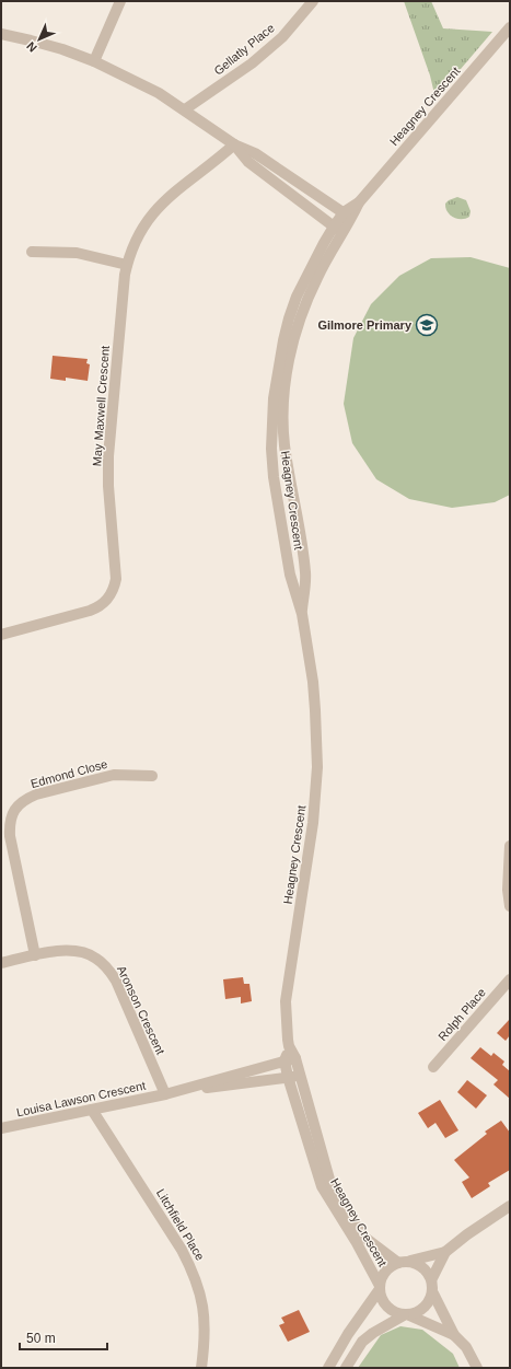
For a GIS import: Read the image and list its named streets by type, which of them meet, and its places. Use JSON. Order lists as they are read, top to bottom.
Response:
{
  "streets": {
    "street": [
      "Gellatly Place",
      "Heagney Crescent",
      "May Maxwell Crescent",
      "Edmond Close",
      "Aronson Crescent",
      "Rolph Place",
      "Louisa Lawson Crescent",
      "Litchfield Place"
    ]
  },
  "crossings": [
    ["Heagney Crescent", "Louisa Lawson Crescent"],
    ["Edmond Close", "Aronson Crescent"],
    ["Aronson Crescent", "Louisa Lawson Crescent"],
    ["Louisa Lawson Crescent", "Litchfield Place"]
  ],
  "places": {
    "school or university": ["Gilmore Primary"]
  },
  "scale_bar": "50 m",
  "north": "bottom left"
}
